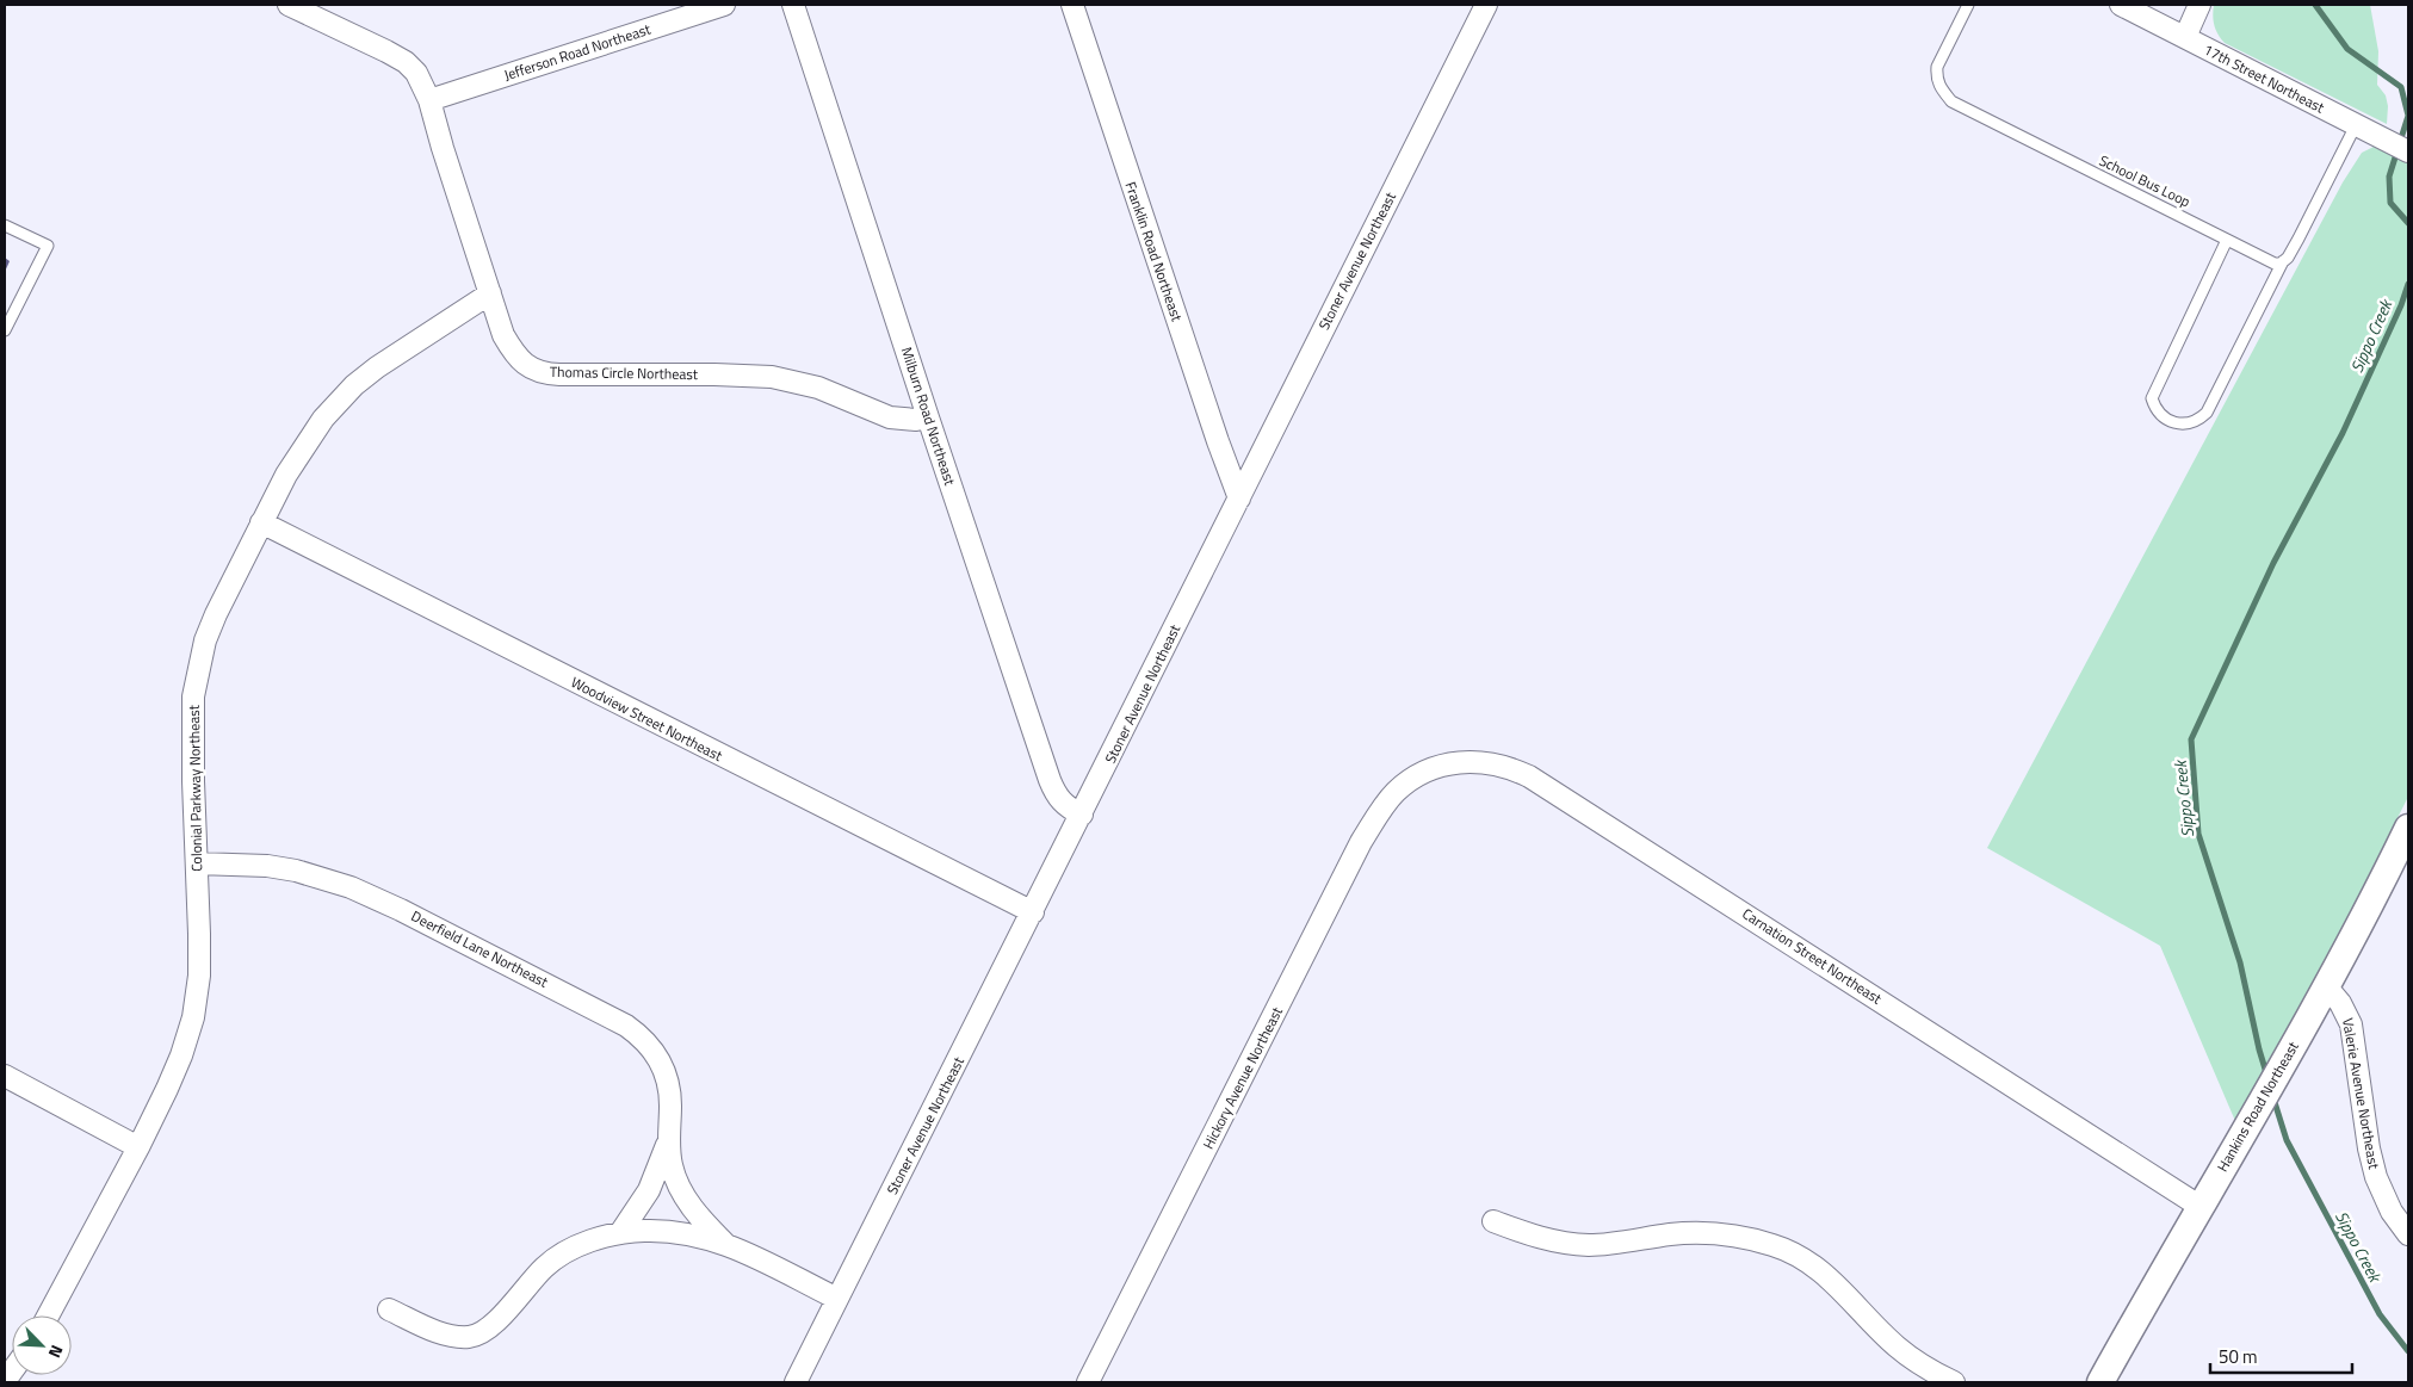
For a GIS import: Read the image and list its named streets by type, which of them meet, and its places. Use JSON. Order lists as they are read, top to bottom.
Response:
{
  "streets": {
    "street": [
      "Jefferson Road Northeast",
      "17th Street Northeast",
      "Franklin Road Northeast",
      "Stoner Avenue Northeast",
      "Thomas Circle Northeast",
      "Milburn Road Northeast",
      "Woodview Street Northeast",
      "Colonial Parkway Northeast",
      "Deerfield Lane Northeast",
      "Carnation Street Northeast",
      "Hickory Avenue Northeast",
      "Valerie Avenue Northeast",
      "Hankins Road Northeast"
    ],
    "lane": ["School Bus Loop"]
  },
  "crossings": [
    ["Jefferson Road Northeast", "Thomas Circle Northeast"],
    ["Franklin Road Northeast", "Stoner Avenue Northeast"],
    ["Stoner Avenue Northeast", "Milburn Road Northeast"],
    ["Stoner Avenue Northeast", "Woodview Street Northeast"],
    ["Stoner Avenue Northeast", "Deerfield Lane Northeast"],
    ["Thomas Circle Northeast", "Milburn Road Northeast"],
    ["Thomas Circle Northeast", "Colonial Parkway Northeast"],
    ["Woodview Street Northeast", "Colonial Parkway Northeast"],
    ["Colonial Parkway Northeast", "Deerfield Lane Northeast"],
    ["Carnation Street Northeast", "Hickory Avenue Northeast"],
    ["Carnation Street Northeast", "Hankins Road Northeast"],
    ["Valerie Avenue Northeast", "Hankins Road Northeast"]
  ],
  "water": ["Sippo Creek"],
  "scale_bar": "50 m",
  "north": "bottom right"
}
